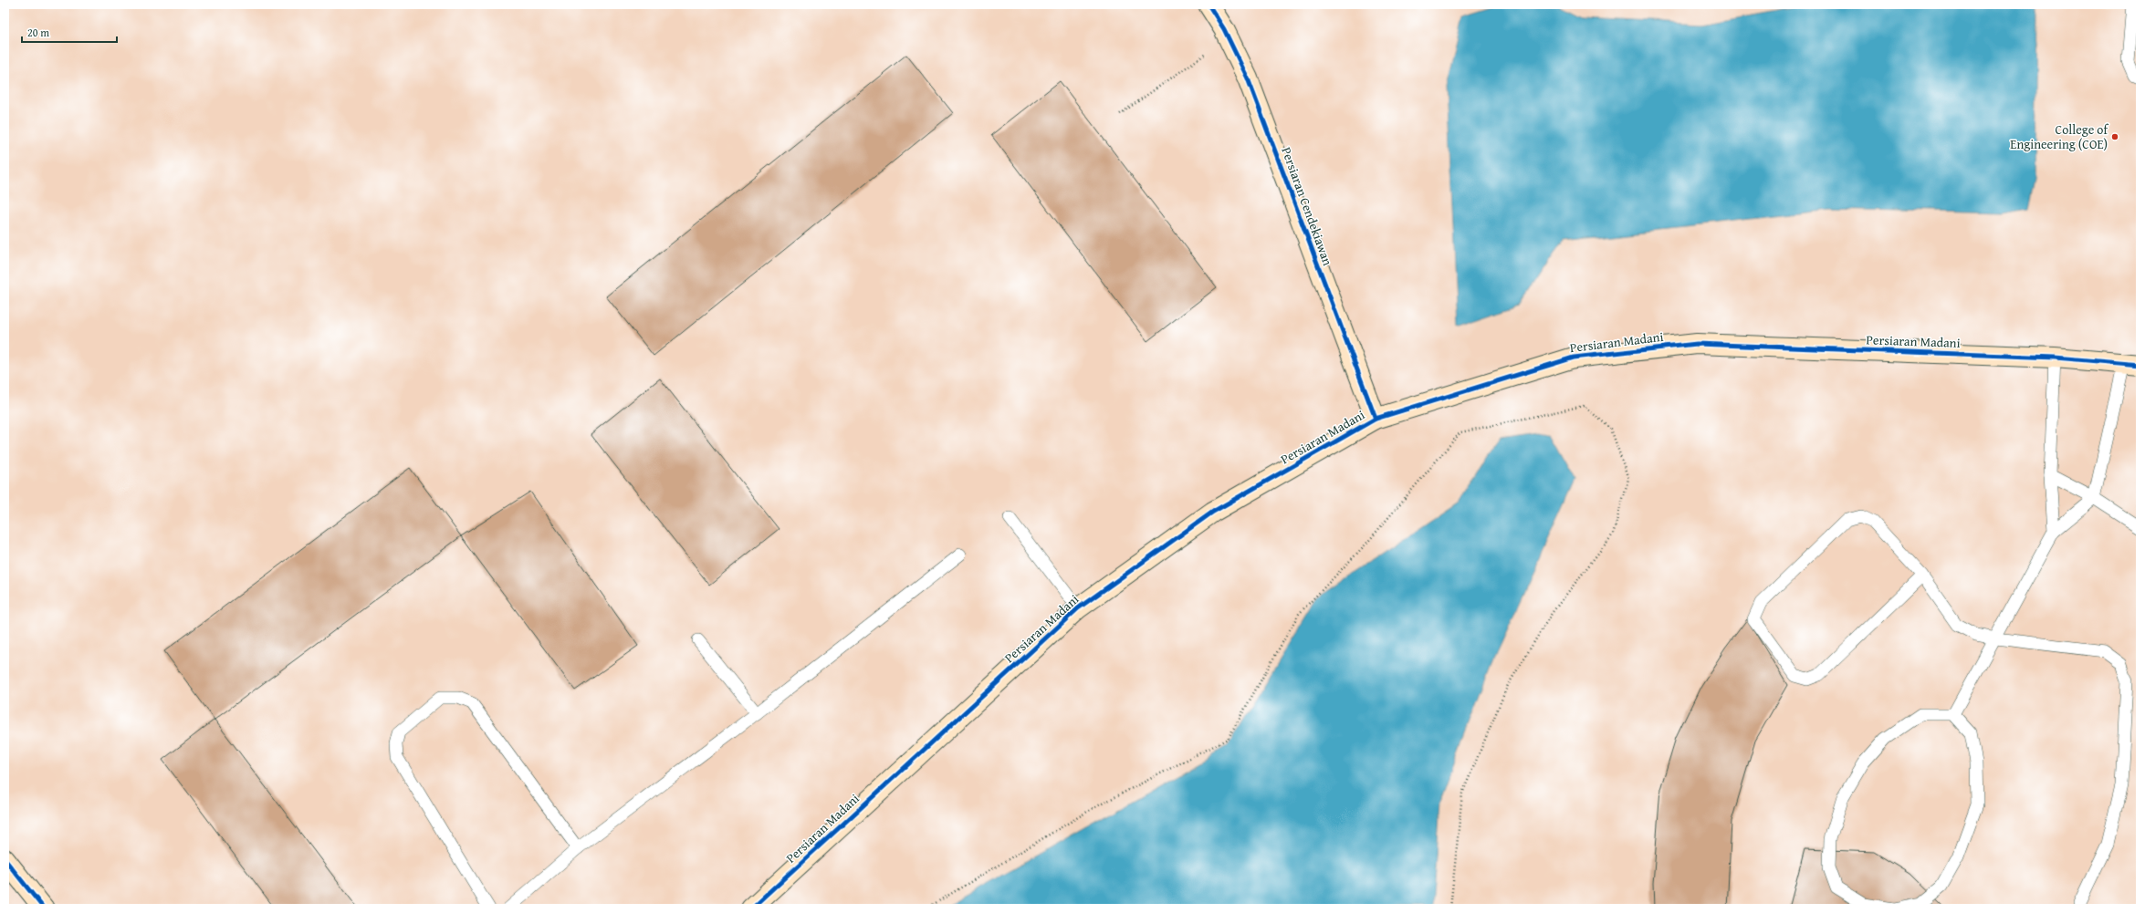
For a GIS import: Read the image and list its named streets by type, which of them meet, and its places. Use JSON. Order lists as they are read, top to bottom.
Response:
{
  "streets": {
    "street": ["Persiaran Cendekiawan", "Persiaran Madani"]
  },
  "crossings": [
    ["Persiaran Cendekiawan", "Persiaran Madani"]
  ],
  "places": ["College of Engineering (COE)"],
  "scale_bar": "20 m"
}
